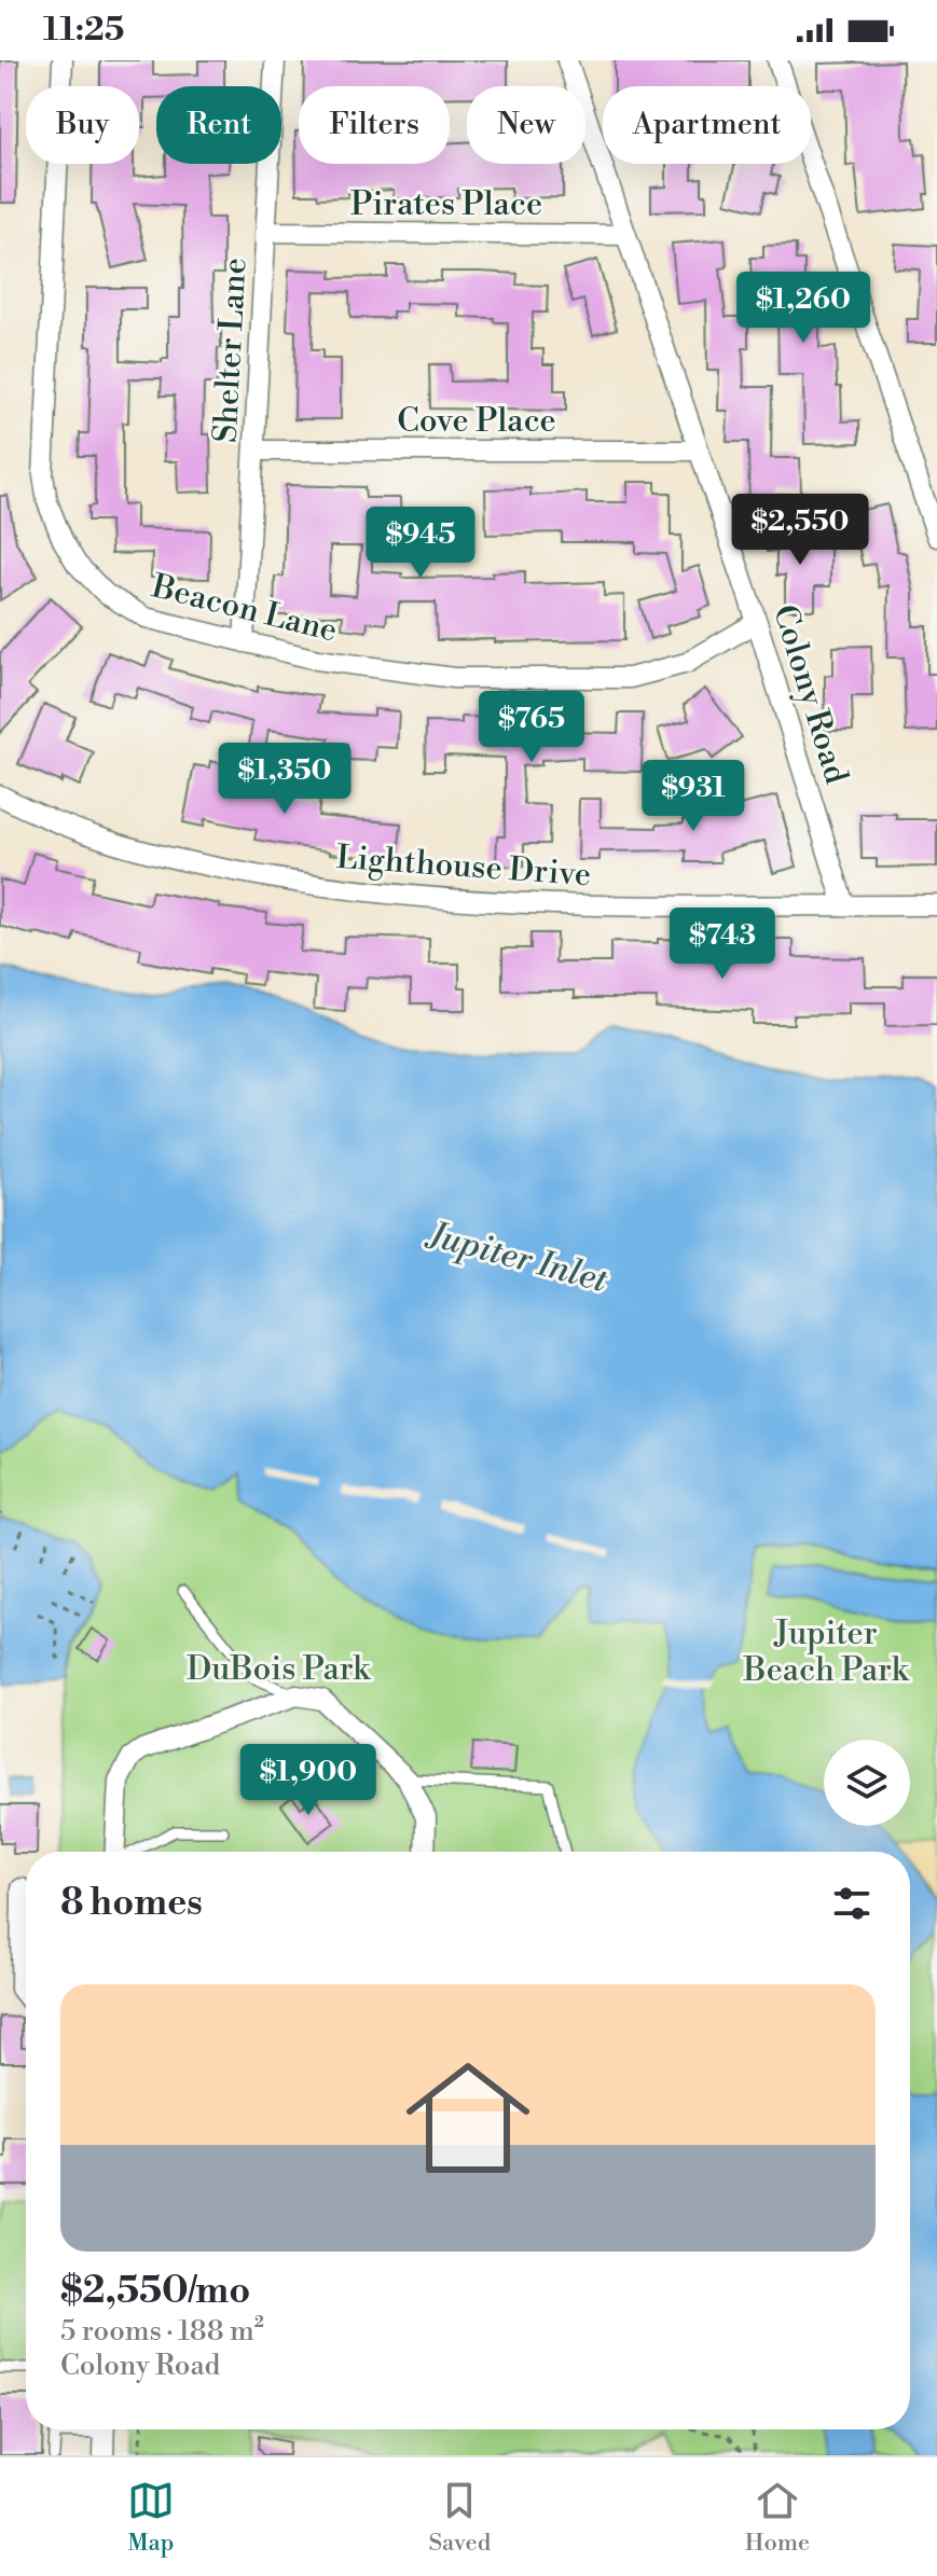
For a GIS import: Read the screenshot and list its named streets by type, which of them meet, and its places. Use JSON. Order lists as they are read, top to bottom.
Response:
{
  "streets": {
    "street": [
      "Pirates Place",
      "Shelter Lane",
      "Cove Place",
      "Beacon Lane",
      "Colony Road",
      "Lighthouse Drive"
    ]
  },
  "crossings": [
    ["Pirates Place", "Shelter Lane"],
    ["Pirates Place", "Colony Road"],
    ["Shelter Lane", "Cove Place"],
    ["Shelter Lane", "Beacon Lane"],
    ["Cove Place", "Colony Road"],
    ["Beacon Lane", "Colony Road"],
    ["Colony Road", "Lighthouse Drive"]
  ],
  "water": ["Jupiter Inlet"],
  "parks": ["Jupiter Beach Park", "DuBois Park"],
  "page": {
    "status": "11:25",
    "chip": [
      "Buy",
      "Rent",
      "Filters",
      "New",
      "Apartment"
    ],
    "price": [
      "$1,260",
      "$2,550",
      "$945",
      "$765",
      "$1,350",
      "$931",
      "$743",
      "$1,900"
    ],
    "heading": "8 homes",
    "list": [
      {
        "name": "$2,550/mo",
        "note": "5 rooms · 188 m² · Colony Road"
      }
    ],
    "tabs": ["Map", "Saved", "Home"]
  }
}
